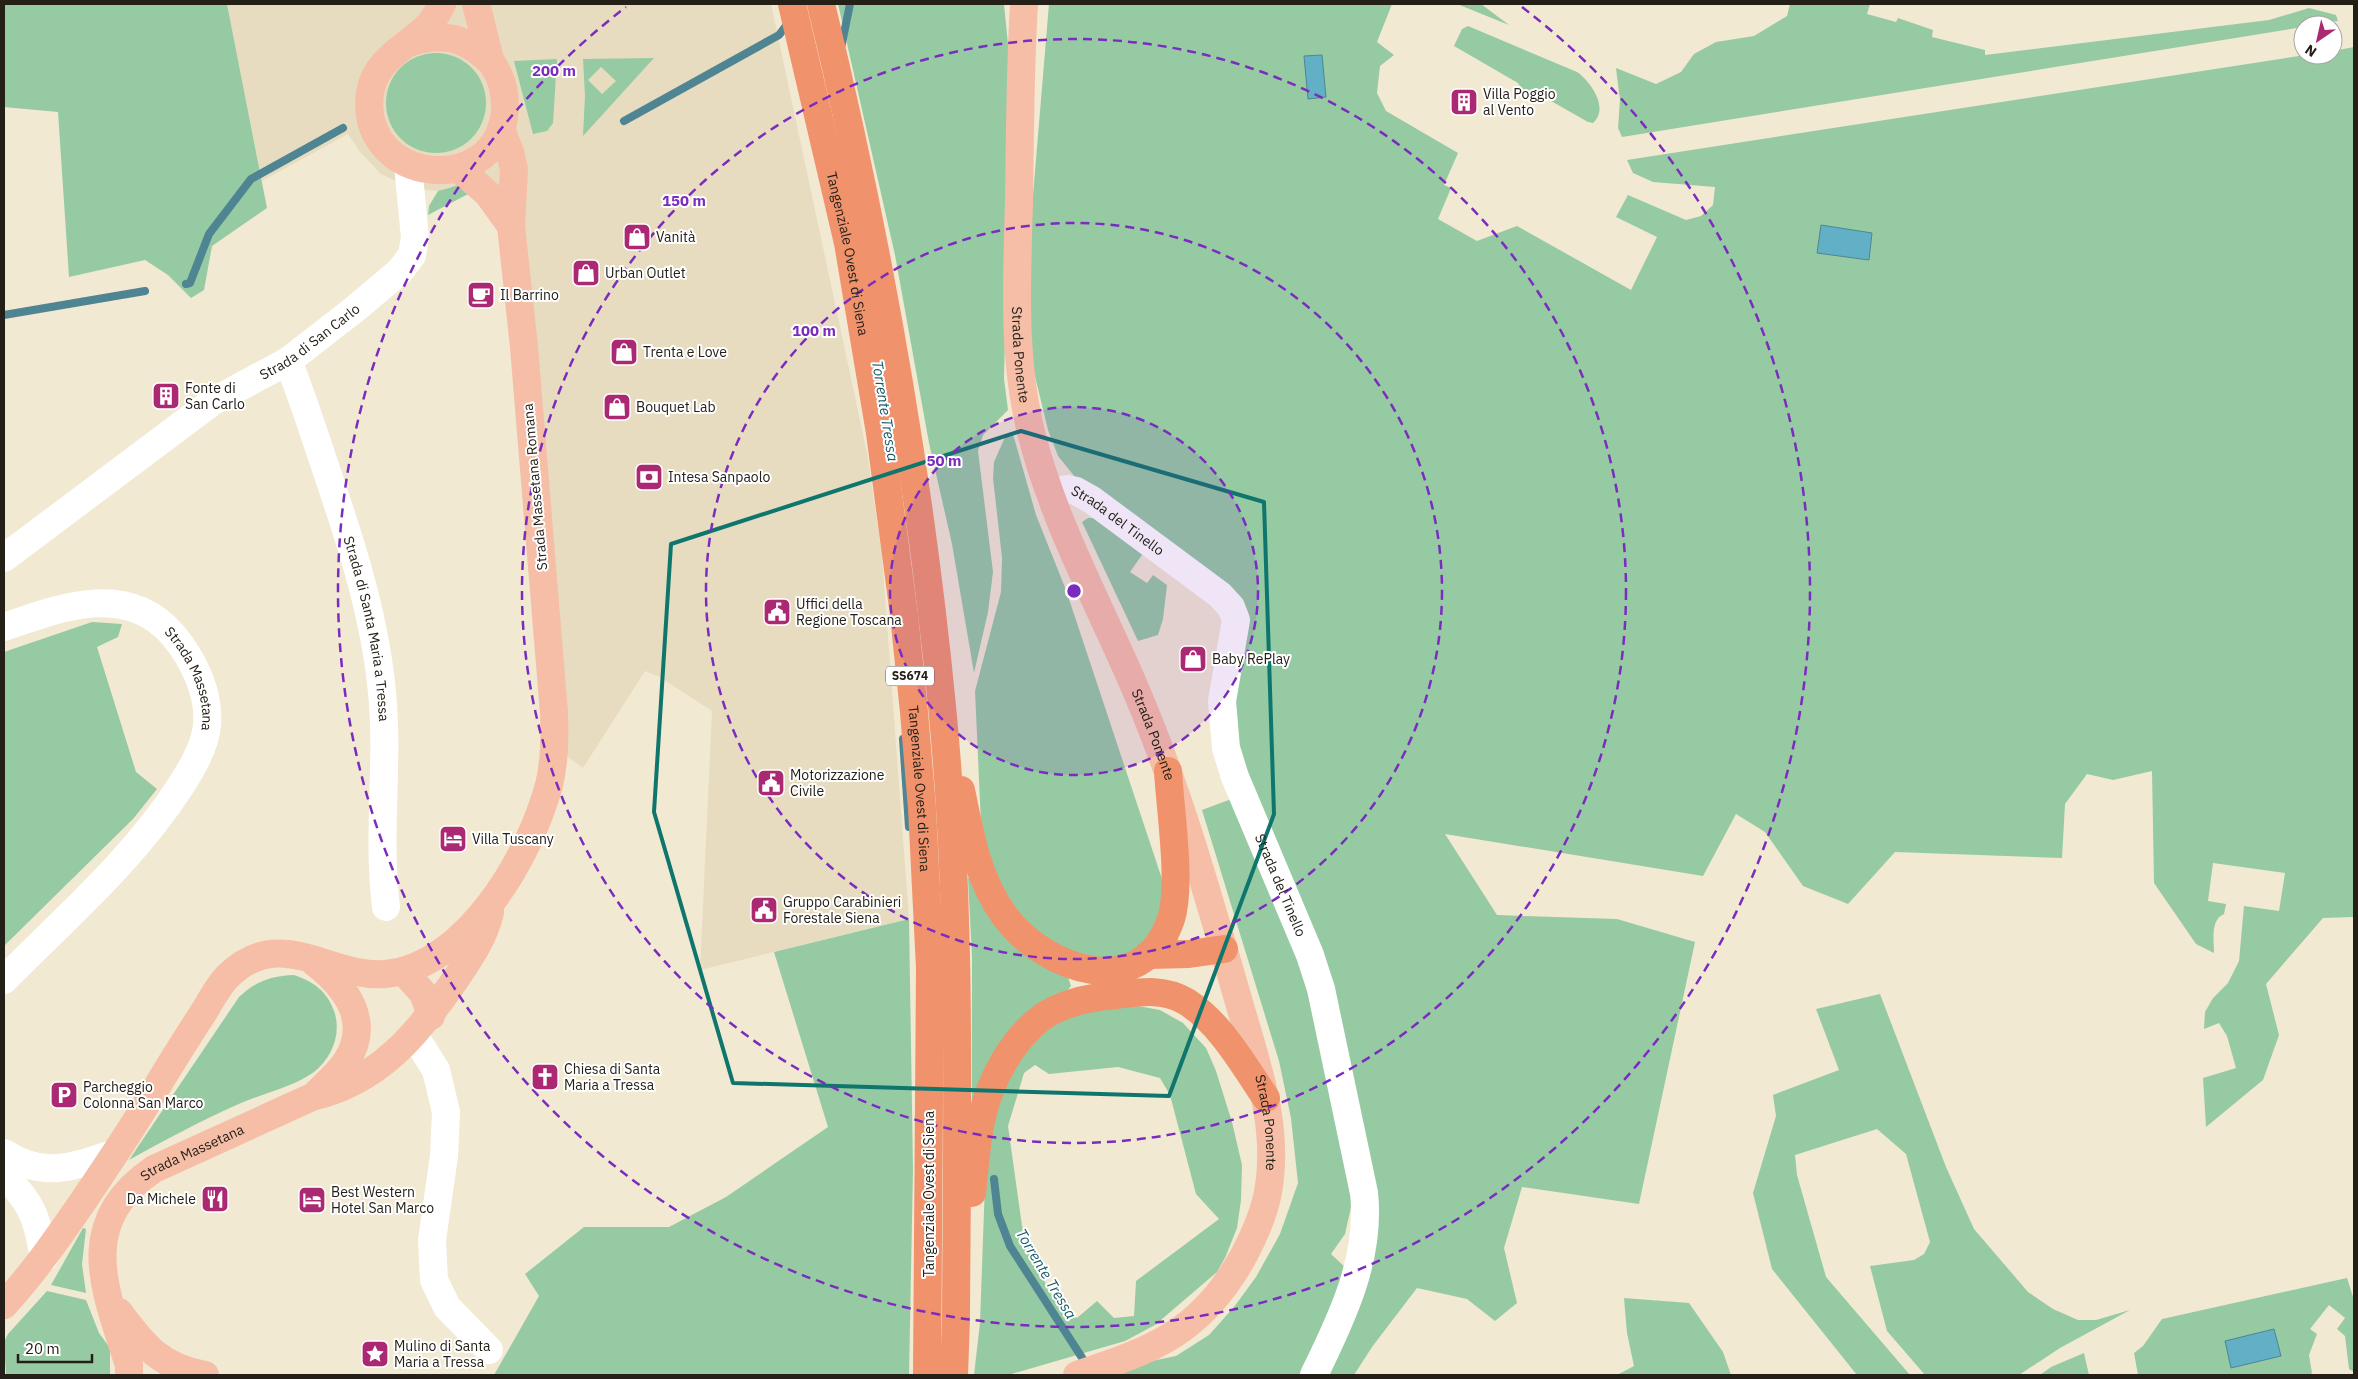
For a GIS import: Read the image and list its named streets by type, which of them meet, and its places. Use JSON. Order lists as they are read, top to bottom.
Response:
{
  "streets": {
    "highway": ["Tangenziale Ovest di Siena", "SS674"],
    "main road": ["Strada Ponente", "Strada Massetana Romana", "Strada Massetana"],
    "street": ["Strada di San Carlo", "Strada del Tinello", "Strada di Santa Maria a Tressa"]
  },
  "crossings": [
    ["Strada di San Carlo", "Strada Massetana Romana"],
    ["Strada di San Carlo", "Strada di Santa Maria a Tressa"],
    ["Strada Ponente", "Strada del Tinello"],
    ["Strada Massetana Romana", "Strada Massetana"]
  ],
  "water": ["Torrente Tressa"],
  "places": {
    "building": ["Villa Poggio al Vento", "Fonte di San Carlo"],
    "shop": [
      "Vanità",
      "Urban Outlet",
      "Trenta e Love",
      "Bouquet Lab",
      "Baby RePlay"
    ],
    "cafe": ["Il Barrino"],
    "bank": ["Intesa Sanpaolo"],
    "public building": ["Uffici della Regione Toscana", "Motorizzazione Civile", "Gruppo Carabinieri Forestale Siena"],
    "hotel": ["Villa Tuscany", "Best Western Hotel San Marco"],
    "church": ["Chiesa di Santa Maria a Tressa"],
    "parking": ["Parcheggio Colonna San Marco"],
    "restaurant": ["Da Michele"],
    "place": ["Mulino di Santa Maria a Tressa"]
  },
  "scale_bar": "20 m",
  "north": "bottom left",
  "rings": [
    "200 m",
    "150 m",
    "100 m",
    "50 m"
  ]
}
